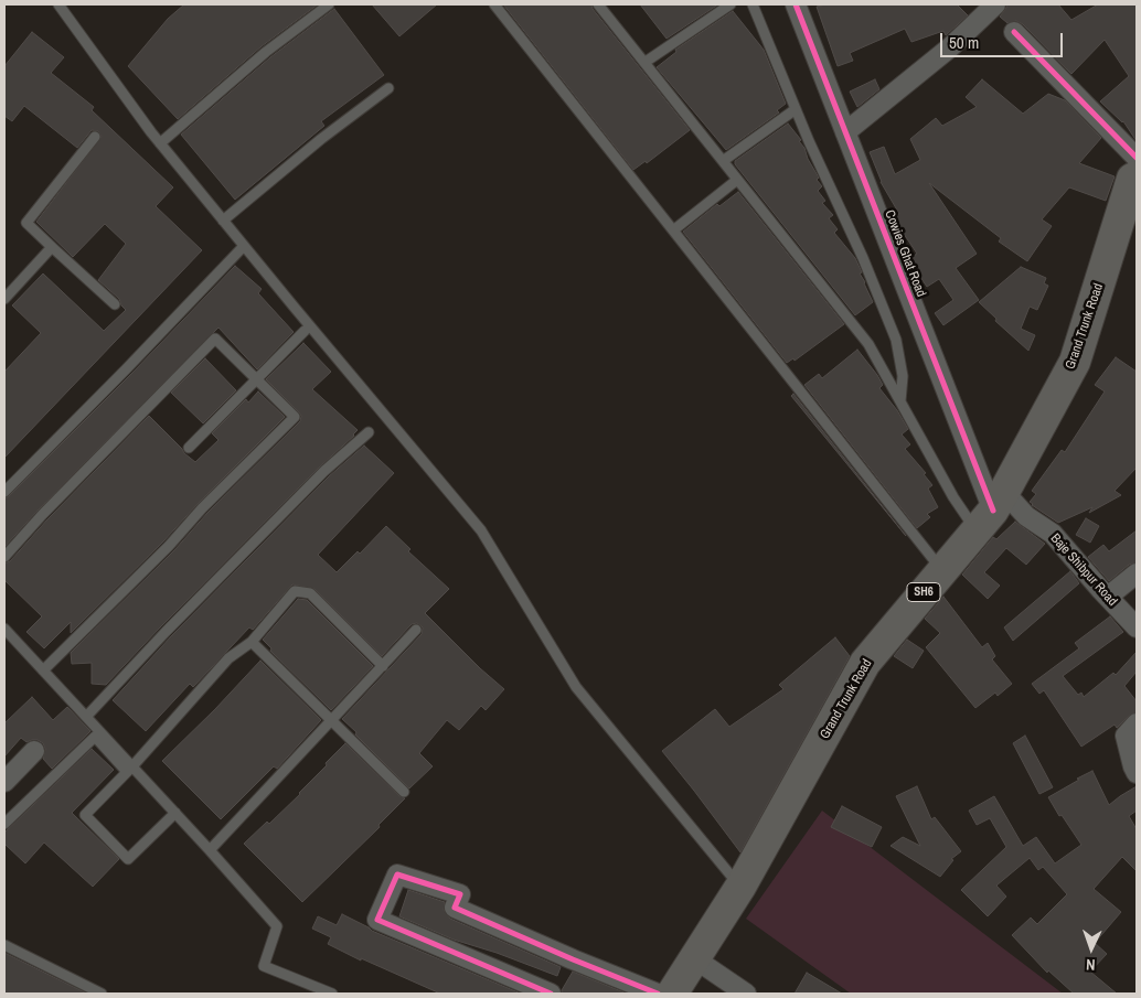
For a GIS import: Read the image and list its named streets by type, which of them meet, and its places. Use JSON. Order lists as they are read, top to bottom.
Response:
{
  "streets": {
    "main road": ["Grand Trunk Road", "SH6"],
    "street": ["Cowies Ghat Road", "Baje Shibpur Road"]
  },
  "crossings": [
    ["Cowies Ghat Road", "Grand Trunk Road"],
    ["Cowies Ghat Road", "Baje Shibpur Road"],
    ["Grand Trunk Road", "Baje Shibpur Road"]
  ],
  "scale_bar": "50 m",
  "north": "bottom"
}
